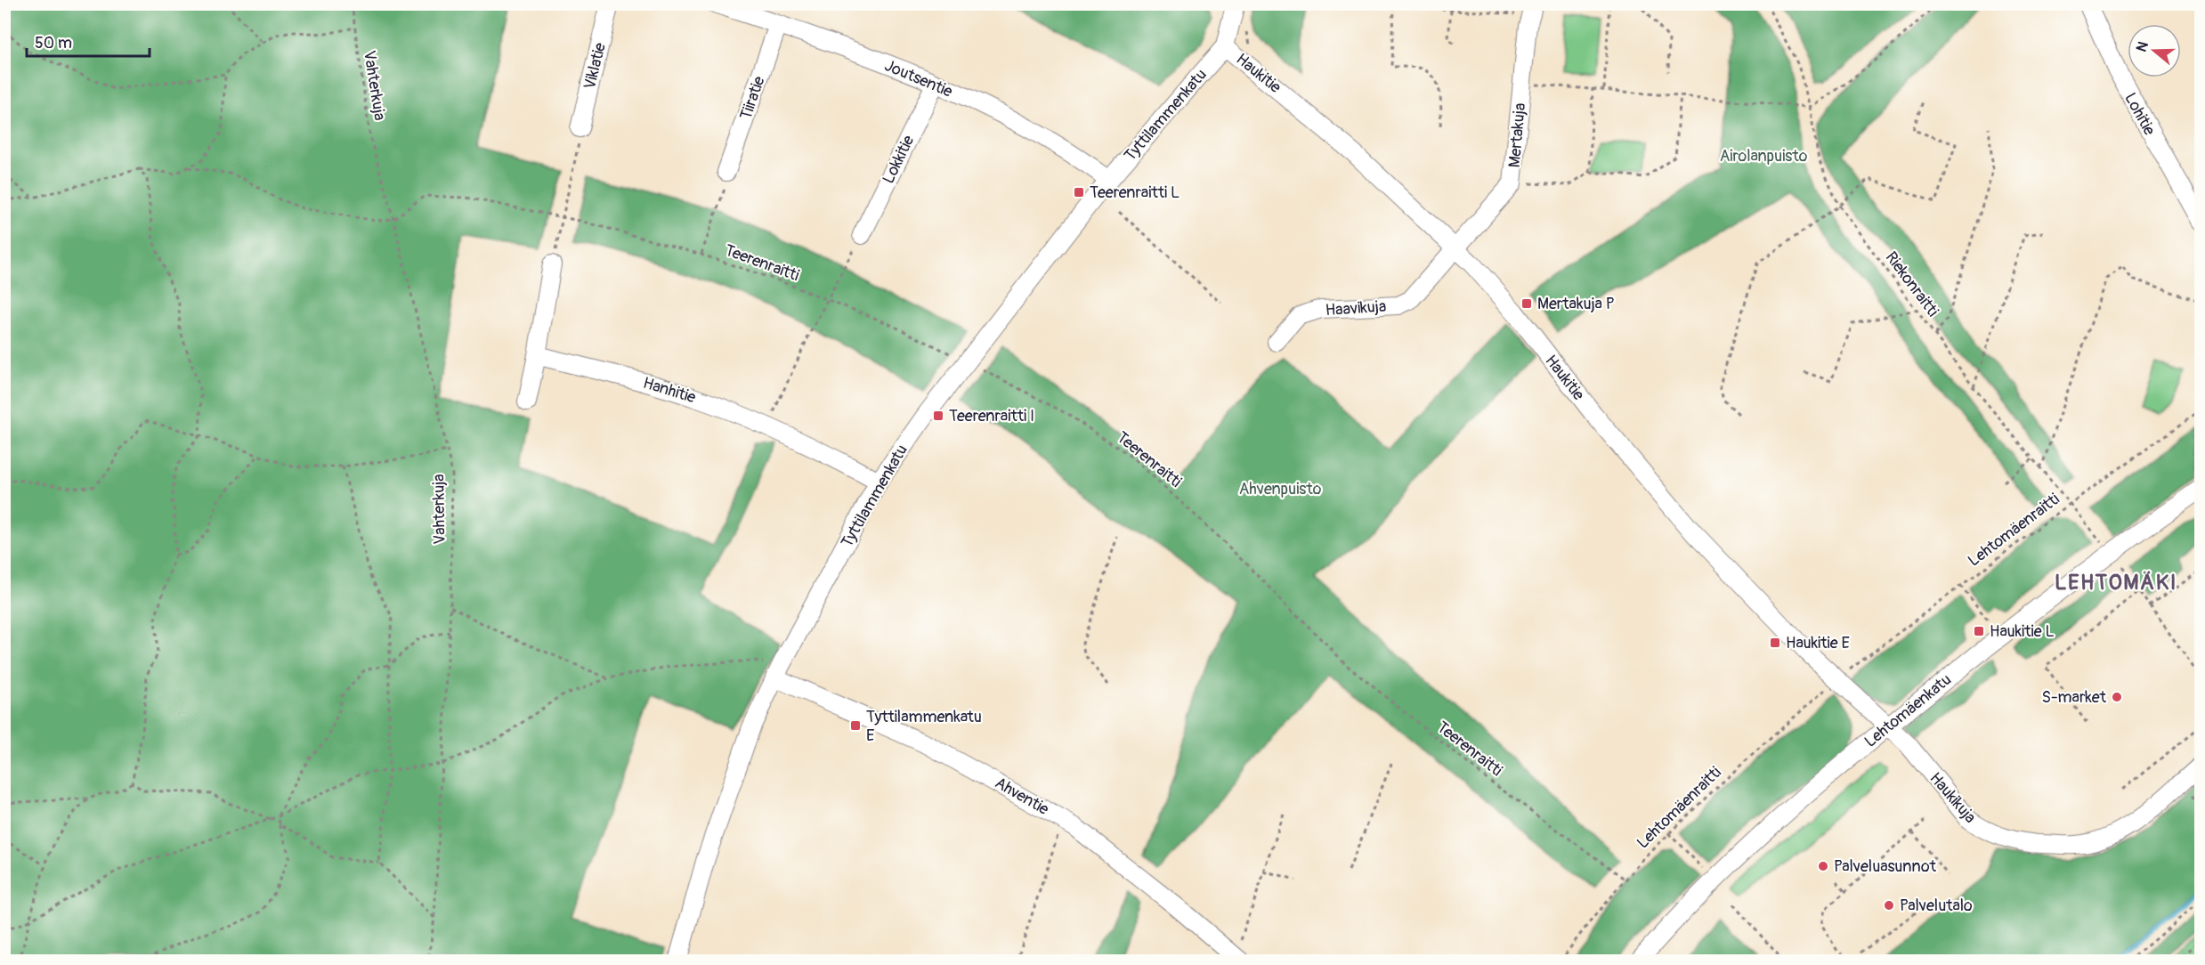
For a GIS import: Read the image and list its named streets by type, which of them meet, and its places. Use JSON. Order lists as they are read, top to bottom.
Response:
{
  "streets": {
    "street": [
      "Viklatie",
      "Haukitie",
      "Joutsentie",
      "Tiiratie",
      "Lohitie",
      "Tyttilammenkatu",
      "Mertakuja",
      "Lokkitie",
      "Haavikuja",
      "Hanhitie",
      "Lehtomäenkatu",
      "Ahventie",
      "Haukikuja"
    ],
    "path": [
      "Vahterkuja",
      "Teerenraitti",
      "Riekonraitti",
      "Lehtomäenraitti"
    ]
  },
  "crossings": [
    ["Haukitie", "Tyttilammenkatu"],
    ["Haukitie", "Mertakuja"],
    ["Haukitie", "Haavikuja"],
    ["Haukitie", "Lehtomäenkatu"],
    ["Haukitie", "Haukikuja"],
    ["Joutsentie", "Tiiratie"],
    ["Joutsentie", "Tyttilammenkatu"],
    ["Joutsentie", "Lokkitie"],
    ["Vahterkuja", "Teerenraitti"],
    ["Tyttilammenkatu", "Teerenraitti"],
    ["Tyttilammenkatu", "Hanhitie"],
    ["Tyttilammenkatu", "Ahventie"],
    ["Mertakuja", "Haavikuja"],
    ["Teerenraitti", "Lehtomäenraitti"],
    ["Riekonraitti", "Lehtomäenraitti"],
    ["Lehtomäenkatu", "Haukikuja"]
  ],
  "districts": ["LEHTOMÄKI"],
  "parks": ["Airolanpuisto", "Ahvenpuisto"],
  "places": {
    "transit": [
      "Teerenraitti L",
      "Mertakuja P",
      "Teerenraitti I",
      "Haukitie L",
      "Haukitie E",
      "Tyttilammenkatu E"
    ],
    "other": ["S-market", "Palveluasunnot", "Palvelutalo"]
  },
  "scale_bar": "50 m",
  "north": "left"
}
